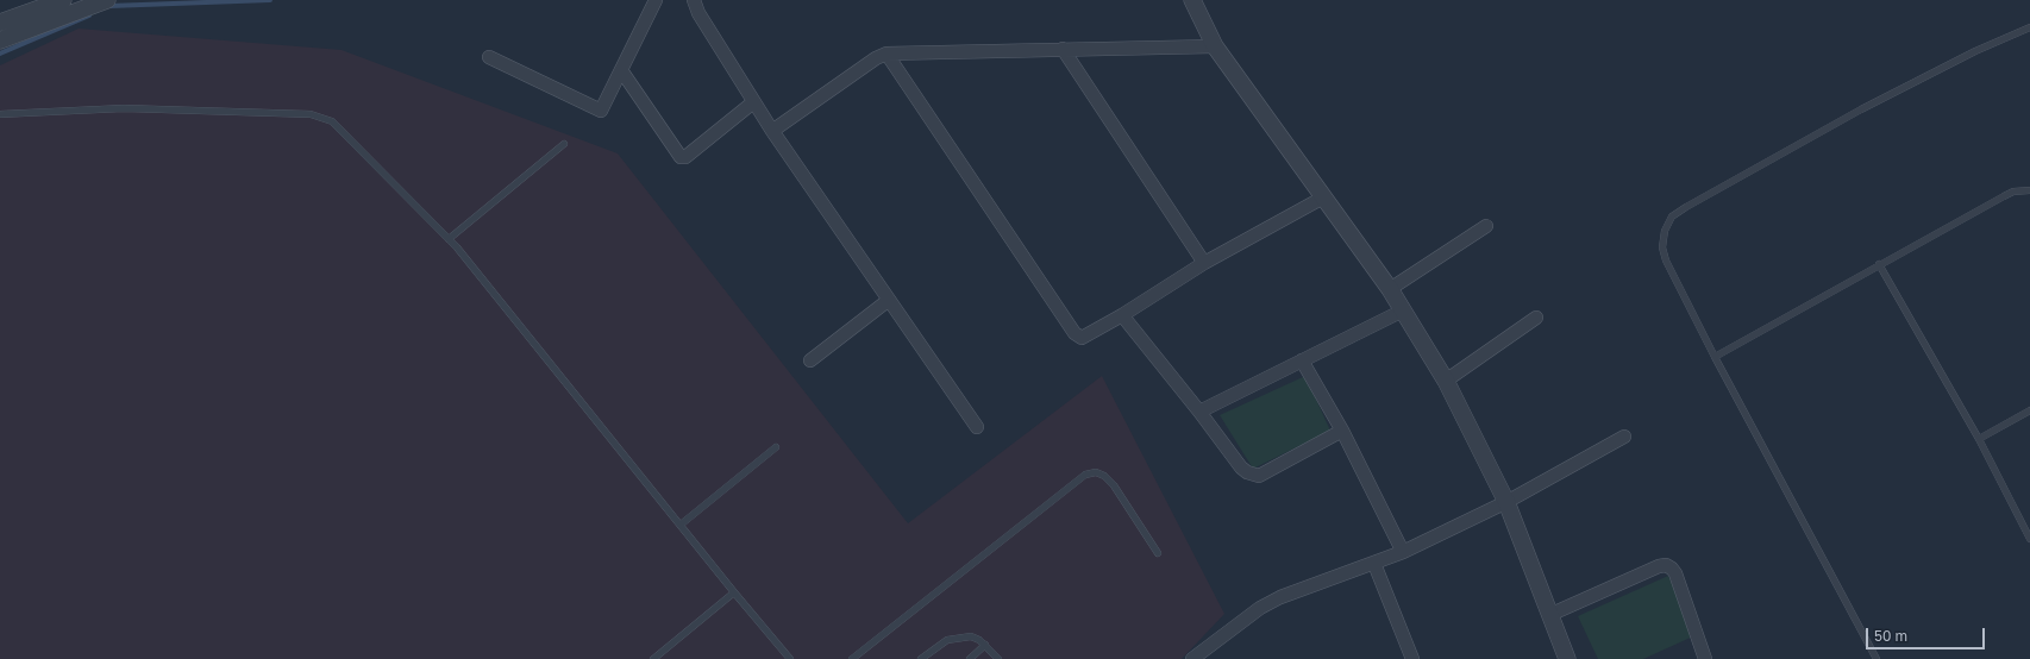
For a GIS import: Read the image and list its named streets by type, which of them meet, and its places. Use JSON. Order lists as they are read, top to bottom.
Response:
{
  "scale_bar": "50 m"
}
